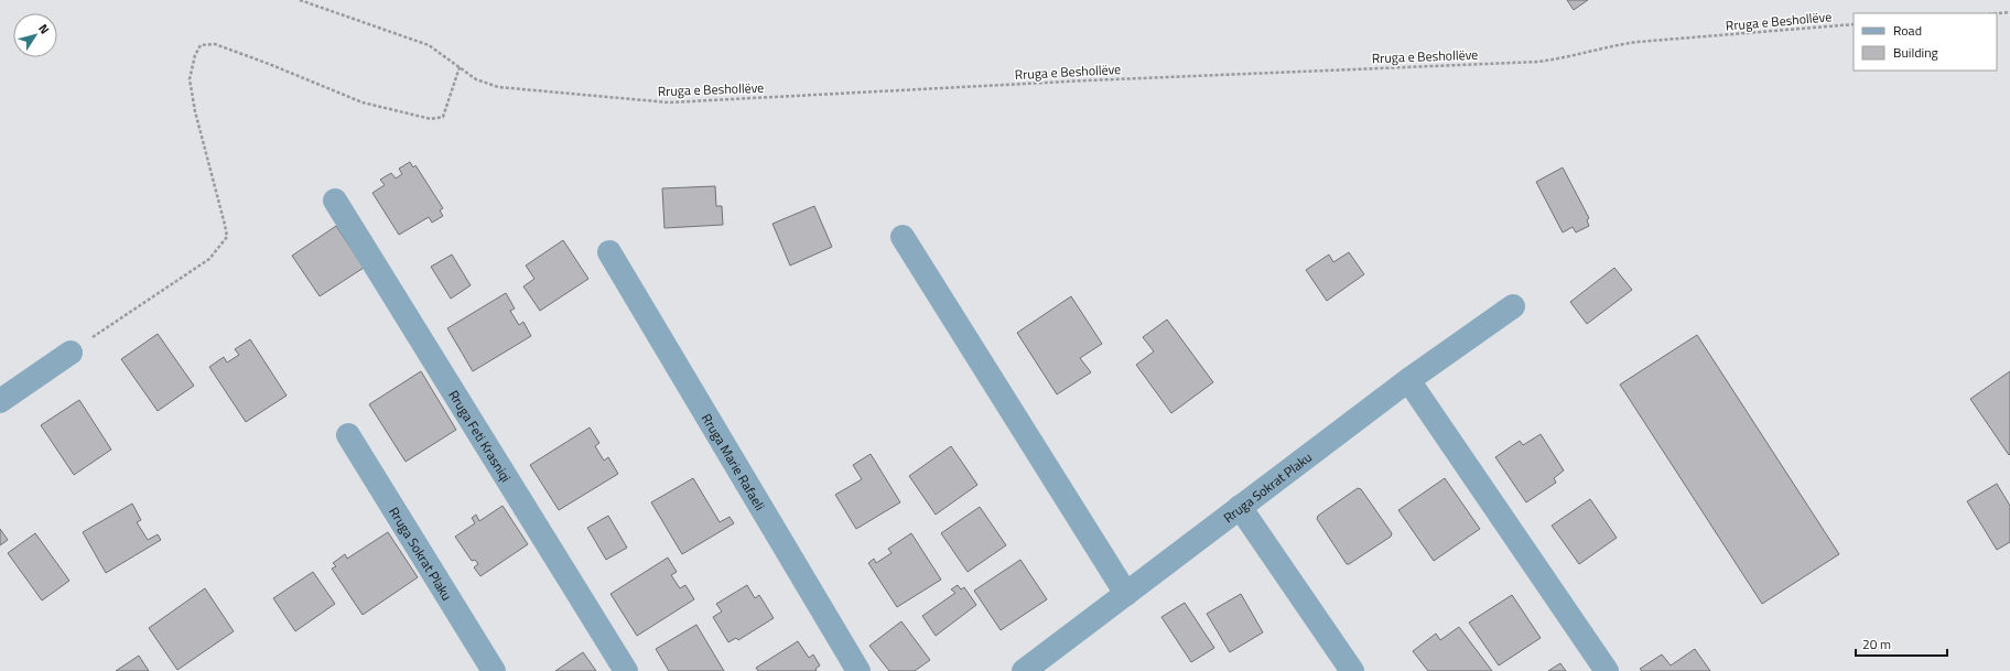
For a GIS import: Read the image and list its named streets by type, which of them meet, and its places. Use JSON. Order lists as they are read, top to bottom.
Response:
{
  "streets": {
    "street": ["Rruga Feti Krasniqi", "Rruga Marie Rafaeli", "Rruga Sokrat Plaku"],
    "path": ["Rruga e Beshollëve"]
  },
  "legend": ["Road", "Building"],
  "scale_bar": "20 m",
  "north": "top right"
}
